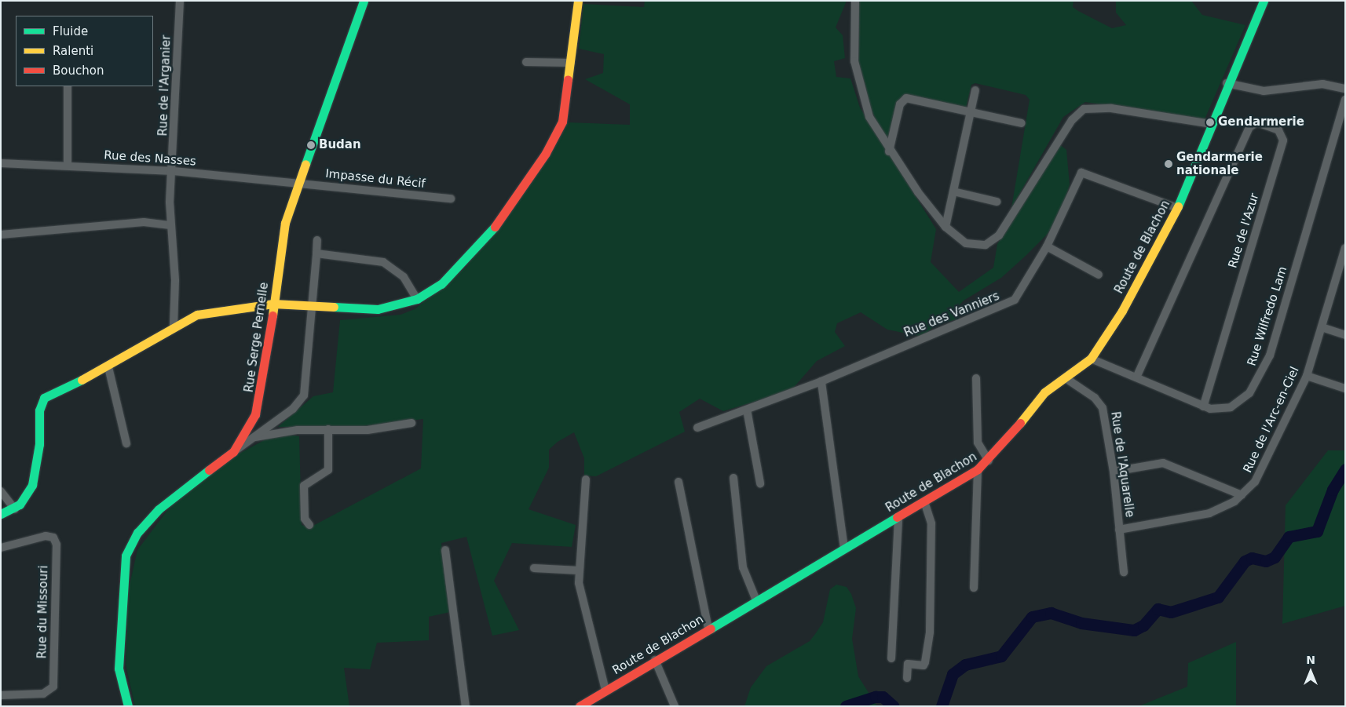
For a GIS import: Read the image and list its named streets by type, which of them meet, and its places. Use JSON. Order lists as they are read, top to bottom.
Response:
{
  "streets": {
    "street": [
      "Rue de l'Arganier",
      "Rue des Nasses",
      "Impasse du Récif",
      "Rue de l'Azur",
      "Route de Blachon",
      "Rue des Vanniers",
      "Rue Wilfredo Lam",
      "Rue Serge Pernelle",
      "Rue de l'Arc-en-Ciel",
      "Rue de l'Aquarelle",
      "Rue du Missouri"
    ]
  },
  "crossings": [
    ["Rue de l'Arganier", "Rue des Nasses"],
    ["Rue des Nasses", "Impasse du Récif"],
    ["Rue des Nasses", "Rue Serge Pernelle"],
    ["Impasse du Récif", "Rue Serge Pernelle"],
    ["Rue de l'Azur", "Rue Wilfredo Lam"],
    ["Route de Blachon", "Rue des Vanniers"],
    ["Route de Blachon", "Rue Wilfredo Lam"],
    ["Route de Blachon", "Rue de l'Aquarelle"],
    ["Rue de l'Arc-en-Ciel", "Rue de l'Aquarelle"]
  ],
  "places": ["Gendarmerie", "Budan", "Gendarmerie nationale"],
  "legend": ["Fluide", "Ralenti", "Bouchon"],
  "north": "top"
}
